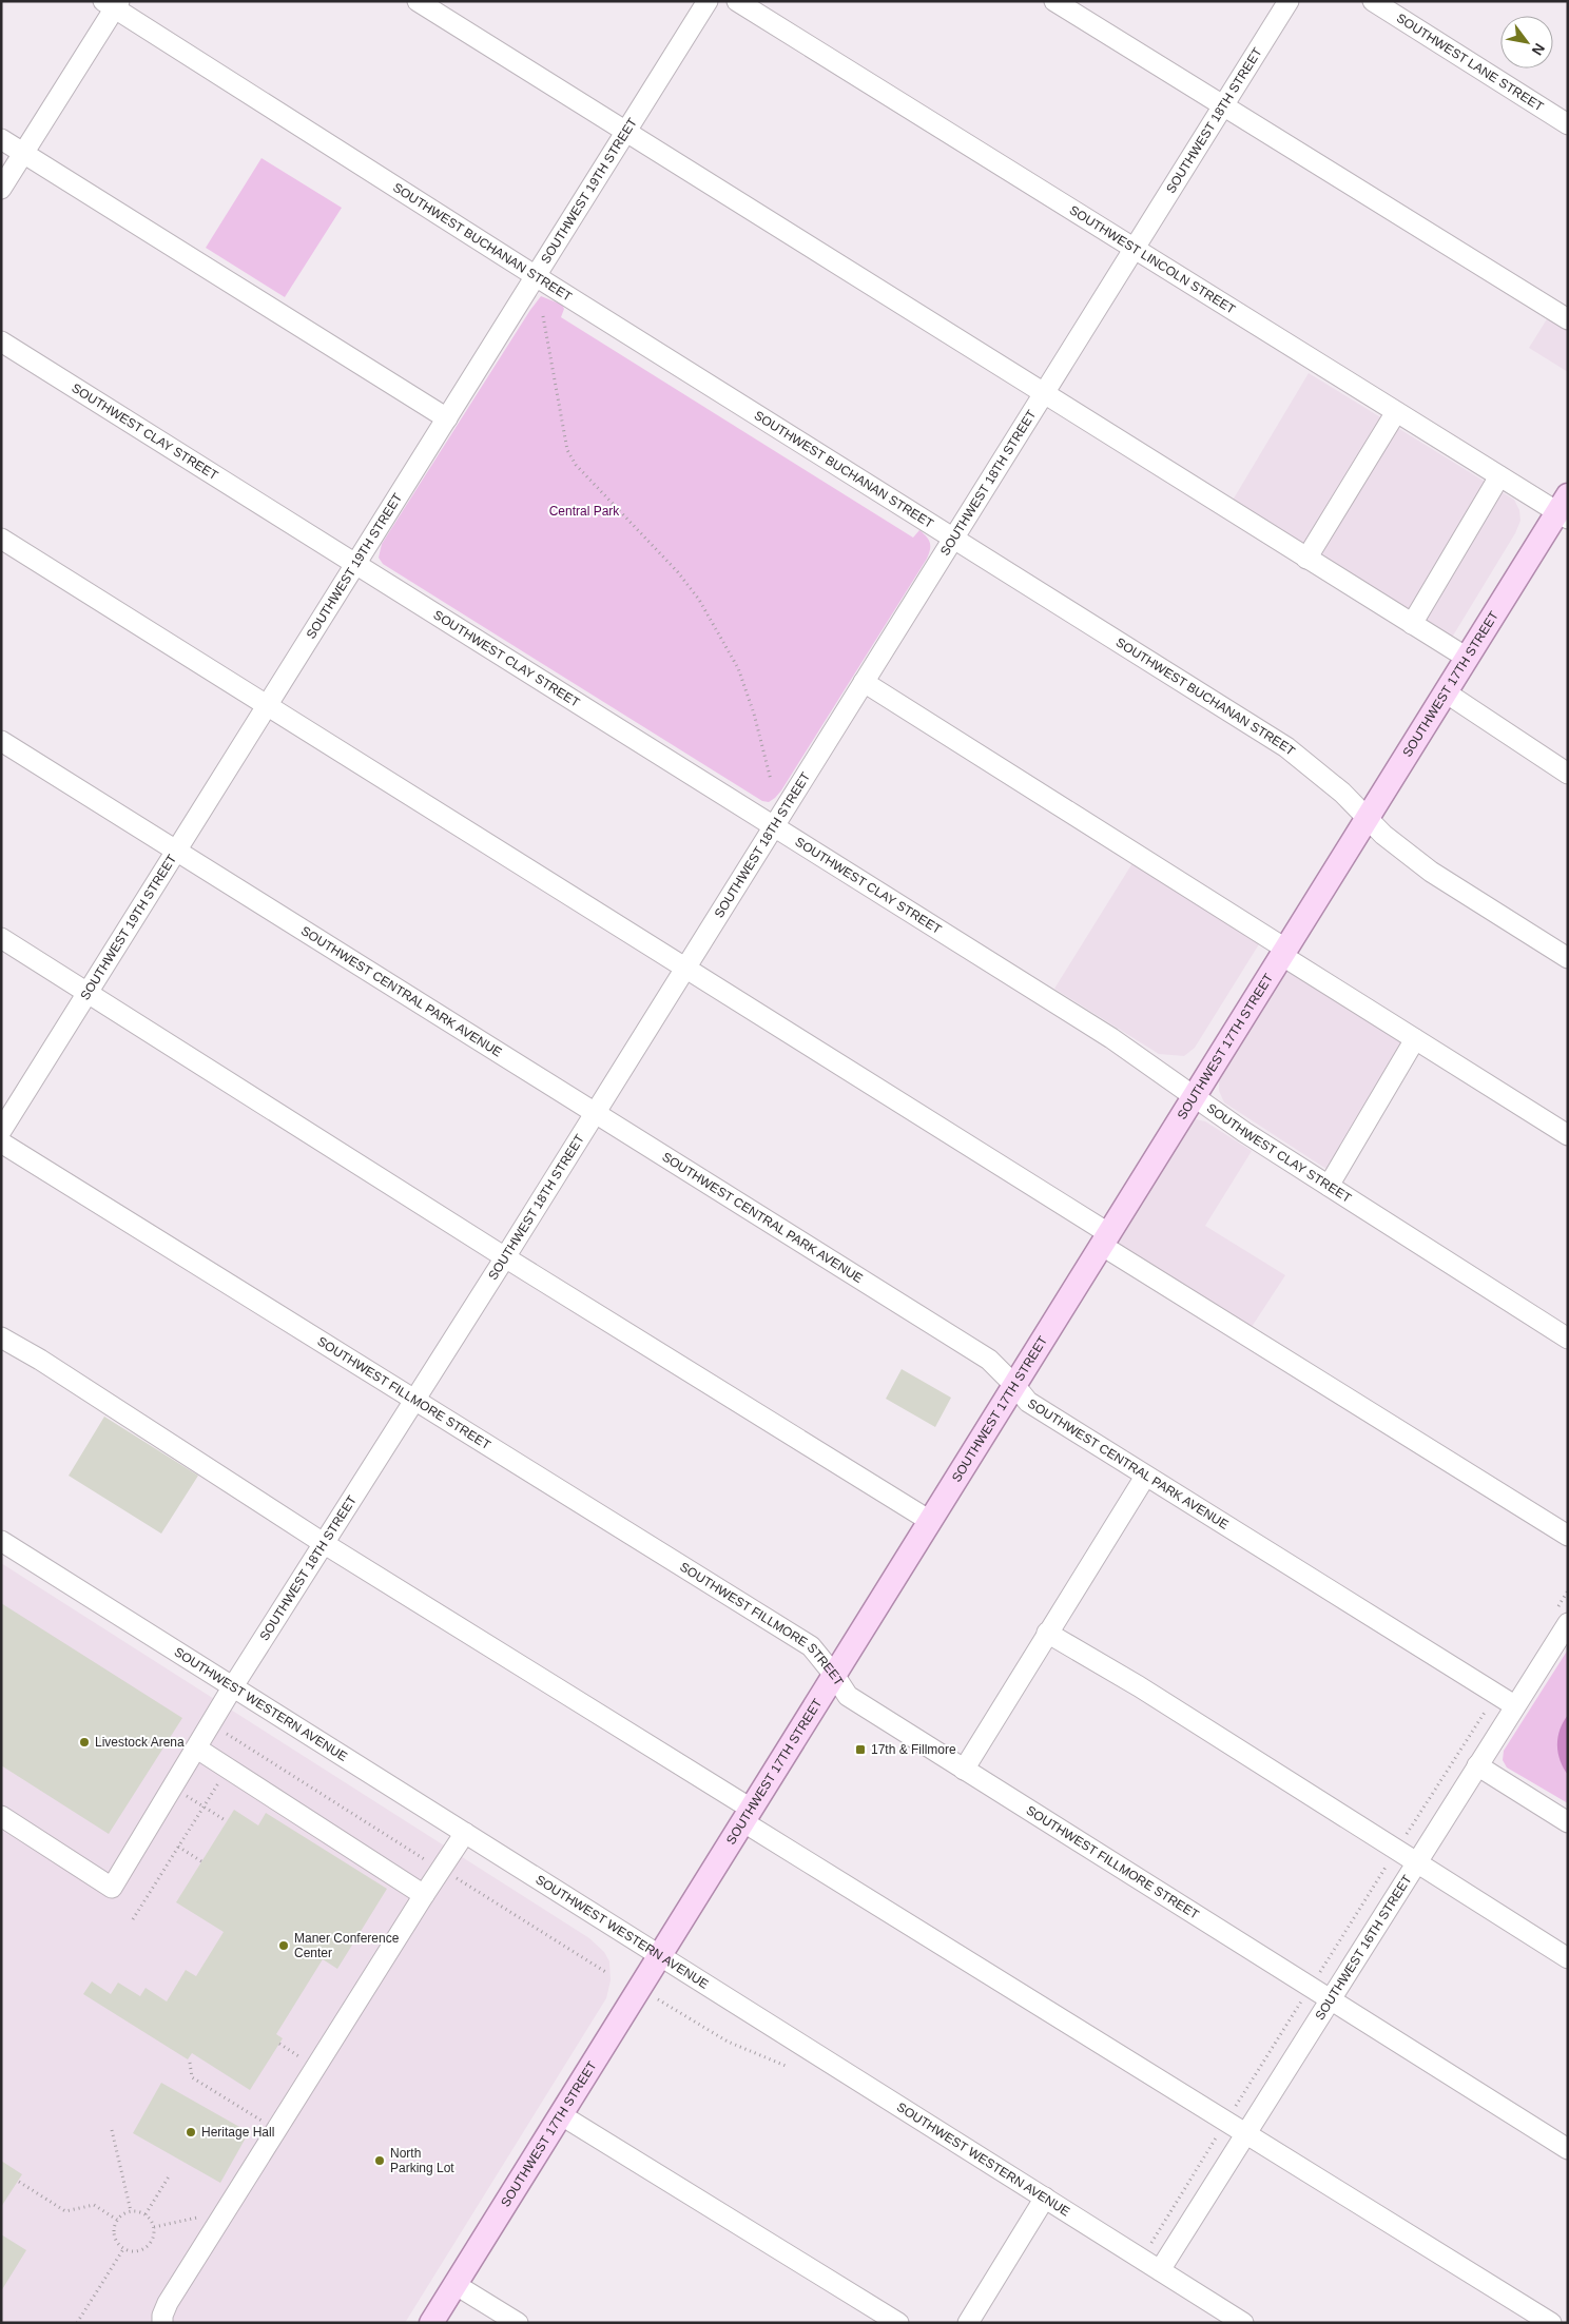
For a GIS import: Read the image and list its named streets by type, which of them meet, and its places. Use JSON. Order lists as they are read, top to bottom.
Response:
{
  "streets": {
    "main road": ["SOUTHWEST 17TH STREET"],
    "street": [
      "SOUTHWEST LANE STREET",
      "SOUTHWEST 18TH STREET",
      "SOUTHWEST 19TH STREET",
      "SOUTHWEST BUCHANAN STREET",
      "SOUTHWEST LINCOLN STREET",
      "SOUTHWEST CLAY STREET",
      "SOUTHWEST CENTRAL PARK AVENUE",
      "SOUTHWEST FILLMORE STREET",
      "SOUTHWEST WESTERN AVENUE",
      "SOUTHWEST 16TH STREET"
    ]
  },
  "crossings": [
    ["SOUTHWEST 18TH STREET", "SOUTHWEST BUCHANAN STREET"],
    ["SOUTHWEST 18TH STREET", "SOUTHWEST LINCOLN STREET"],
    ["SOUTHWEST 18TH STREET", "SOUTHWEST CLAY STREET"],
    ["SOUTHWEST 18TH STREET", "SOUTHWEST CENTRAL PARK AVENUE"],
    ["SOUTHWEST 18TH STREET", "SOUTHWEST FILLMORE STREET"],
    ["SOUTHWEST 18TH STREET", "SOUTHWEST WESTERN AVENUE"],
    ["SOUTHWEST 19TH STREET", "SOUTHWEST BUCHANAN STREET"],
    ["SOUTHWEST 19TH STREET", "SOUTHWEST CLAY STREET"],
    ["SOUTHWEST 19TH STREET", "SOUTHWEST CENTRAL PARK AVENUE"],
    ["SOUTHWEST BUCHANAN STREET", "SOUTHWEST 17TH STREET"],
    ["SOUTHWEST LINCOLN STREET", "SOUTHWEST 17TH STREET"],
    ["SOUTHWEST CLAY STREET", "SOUTHWEST 17TH STREET"],
    ["SOUTHWEST 17TH STREET", "SOUTHWEST CENTRAL PARK AVENUE"],
    ["SOUTHWEST 17TH STREET", "SOUTHWEST FILLMORE STREET"],
    ["SOUTHWEST 17TH STREET", "SOUTHWEST WESTERN AVENUE"],
    ["SOUTHWEST CENTRAL PARK AVENUE", "SOUTHWEST 16TH STREET"],
    ["SOUTHWEST FILLMORE STREET", "SOUTHWEST 16TH STREET"],
    ["SOUTHWEST WESTERN AVENUE", "SOUTHWEST 16TH STREET"]
  ],
  "parks": ["Central Park"],
  "places": {
    "other": [
      "Livestock Arena",
      "Maner Conference Center",
      "Heritage Hall",
      "North Parking Lot"
    ],
    "transit": ["17th & Fillmore"]
  },
  "north": "bottom right"
}
